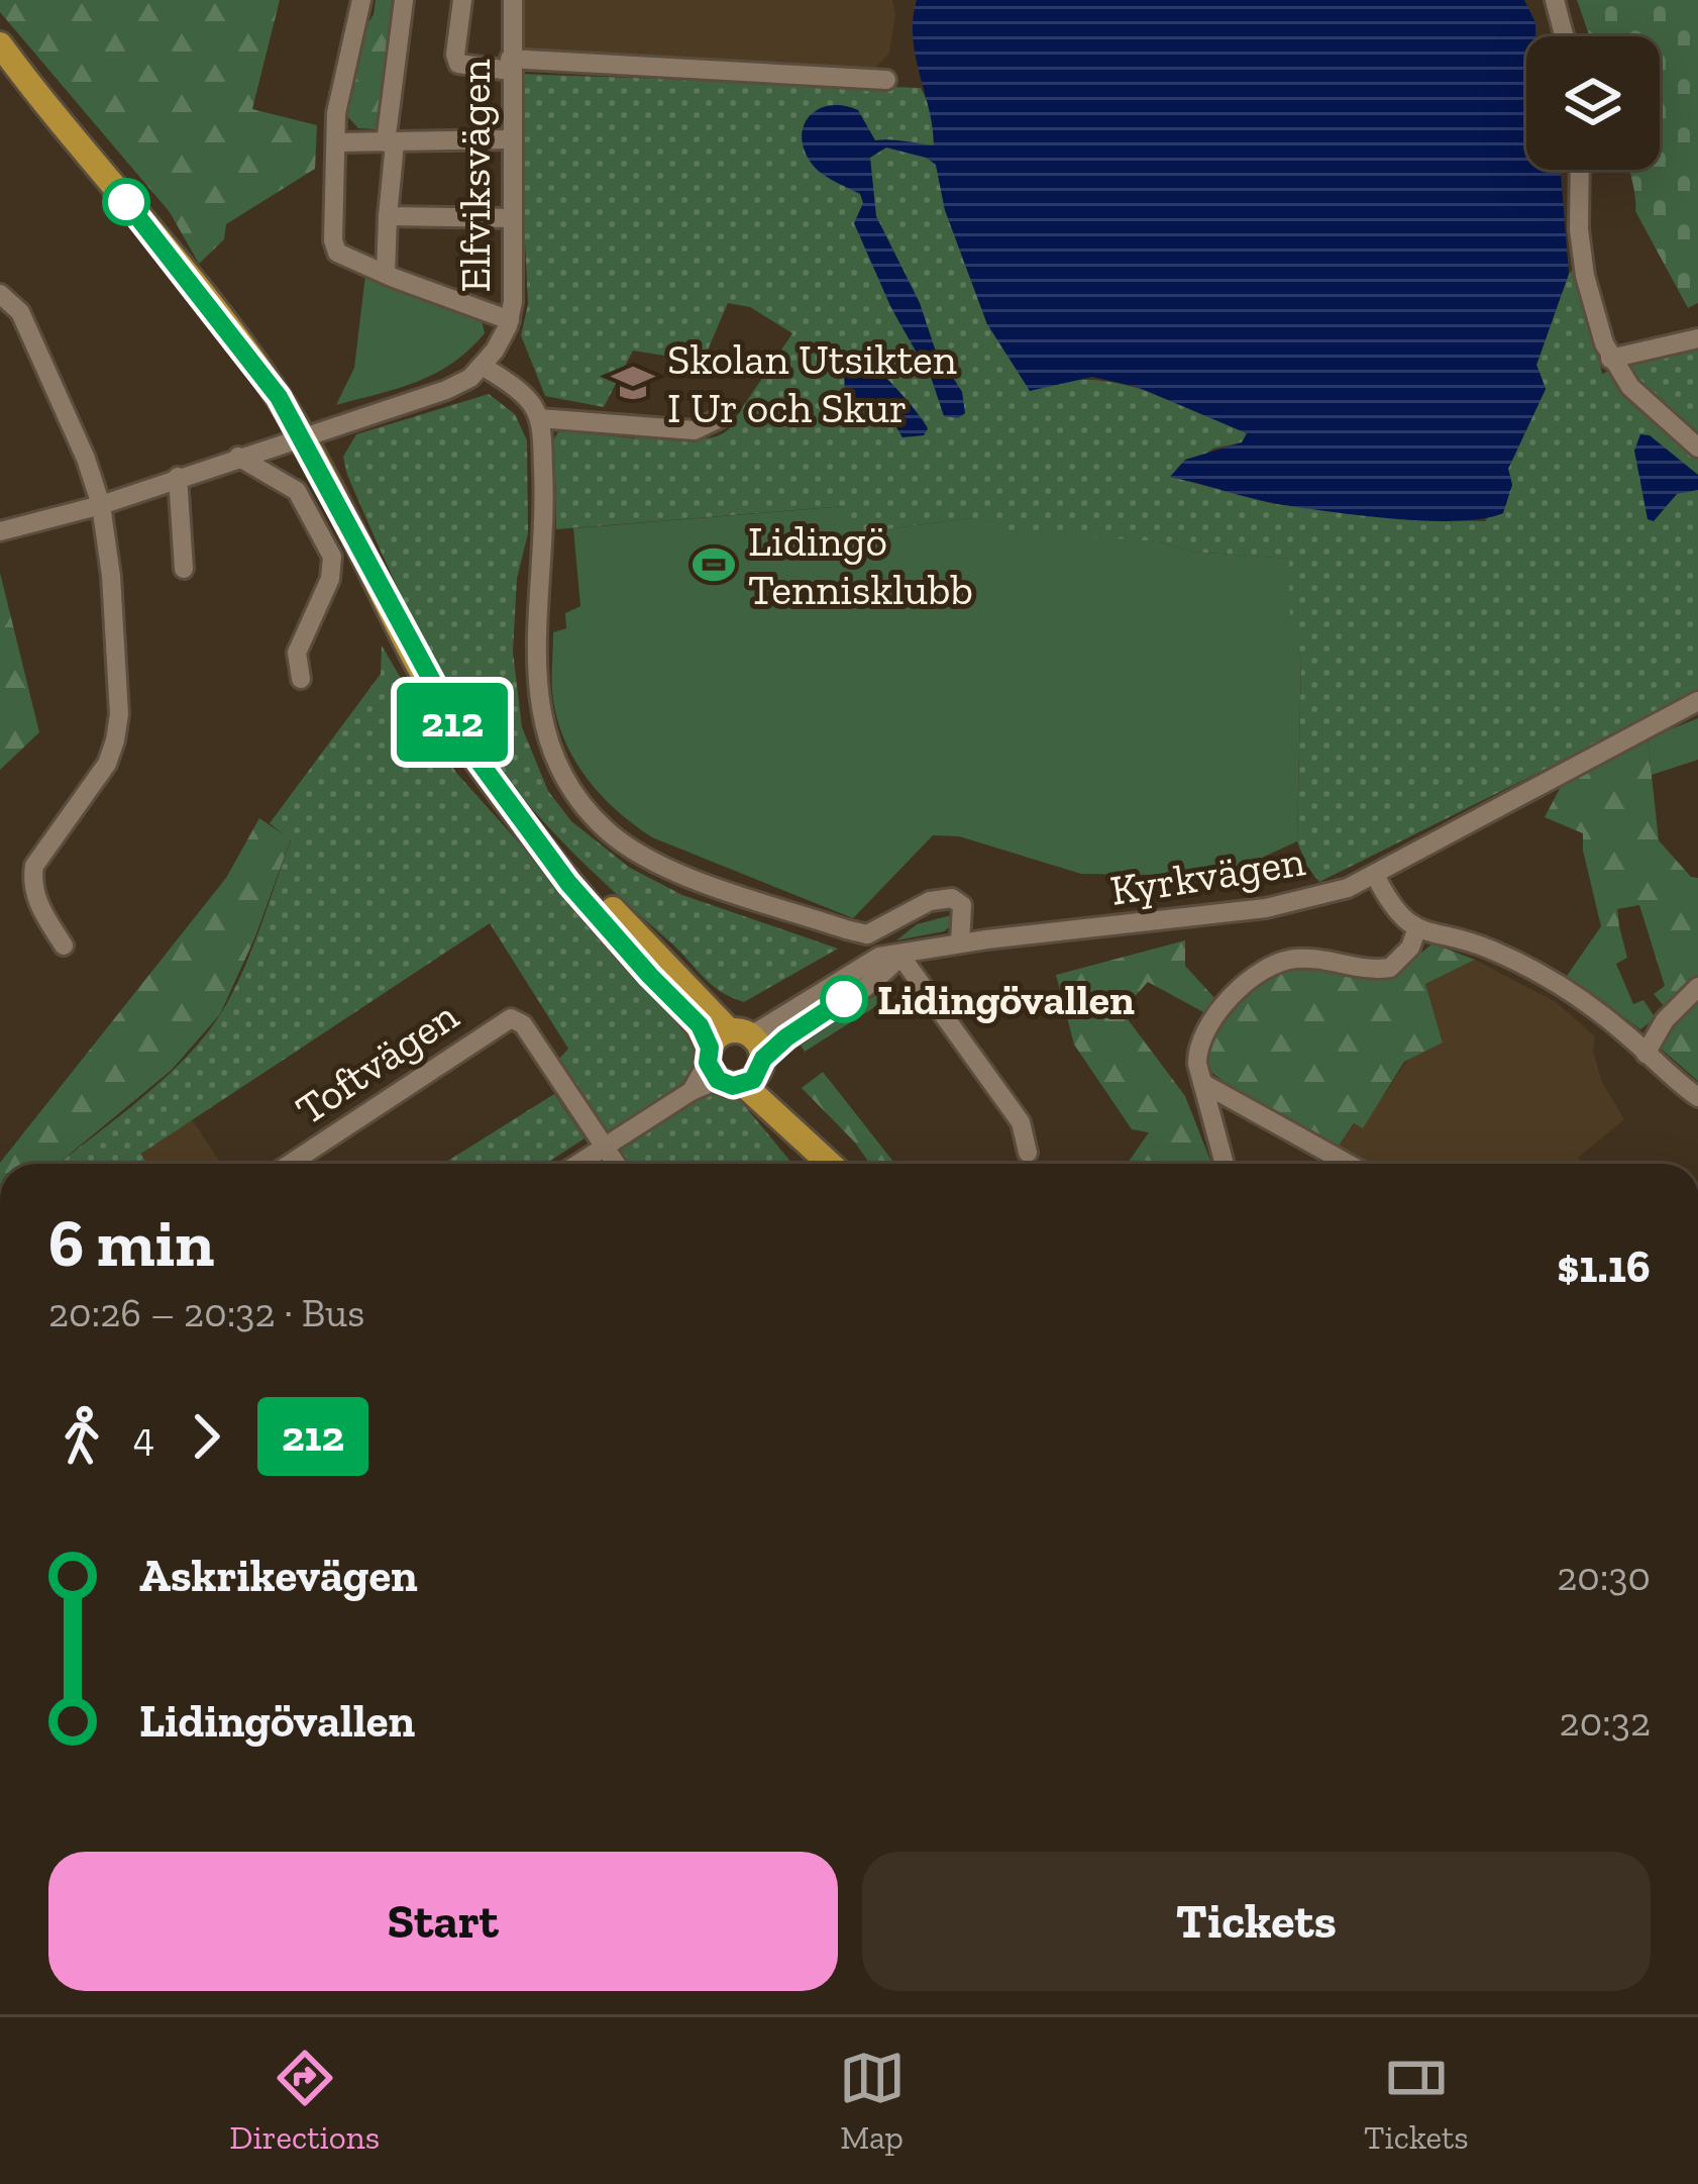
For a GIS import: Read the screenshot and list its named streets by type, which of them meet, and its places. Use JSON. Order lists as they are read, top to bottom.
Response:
{
  "streets": {
    "street": ["Elfviksvägen", "Kyrkvägen", "Toftvägen"]
  },
  "crossings": [
    ["Kyrkvägen", "Toftvägen"]
  ],
  "places": {
    "school or university": ["Skolan Utsikten I Ur och Skur"],
    "sports": ["Lidingö Tennisklubb"],
    "other": ["Lidingövallen"]
  },
  "lines": ["bus line 212"],
  "page": {
    "on_map": "212",
    "heading": ["6 min", "20:26 – 20:32 · Bus", "$1.16"],
    "legs": ["4", "212"],
    "list": [
      {
        "name": "Askrikevägen",
        "value": "20:30"
      },
      {
        "name": "Lidingövallen",
        "value": "20:32"
      }
    ],
    "buttons": ["Start", "Tickets"],
    "tabs": ["Directions", "Map", "Tickets"]
  }
}
